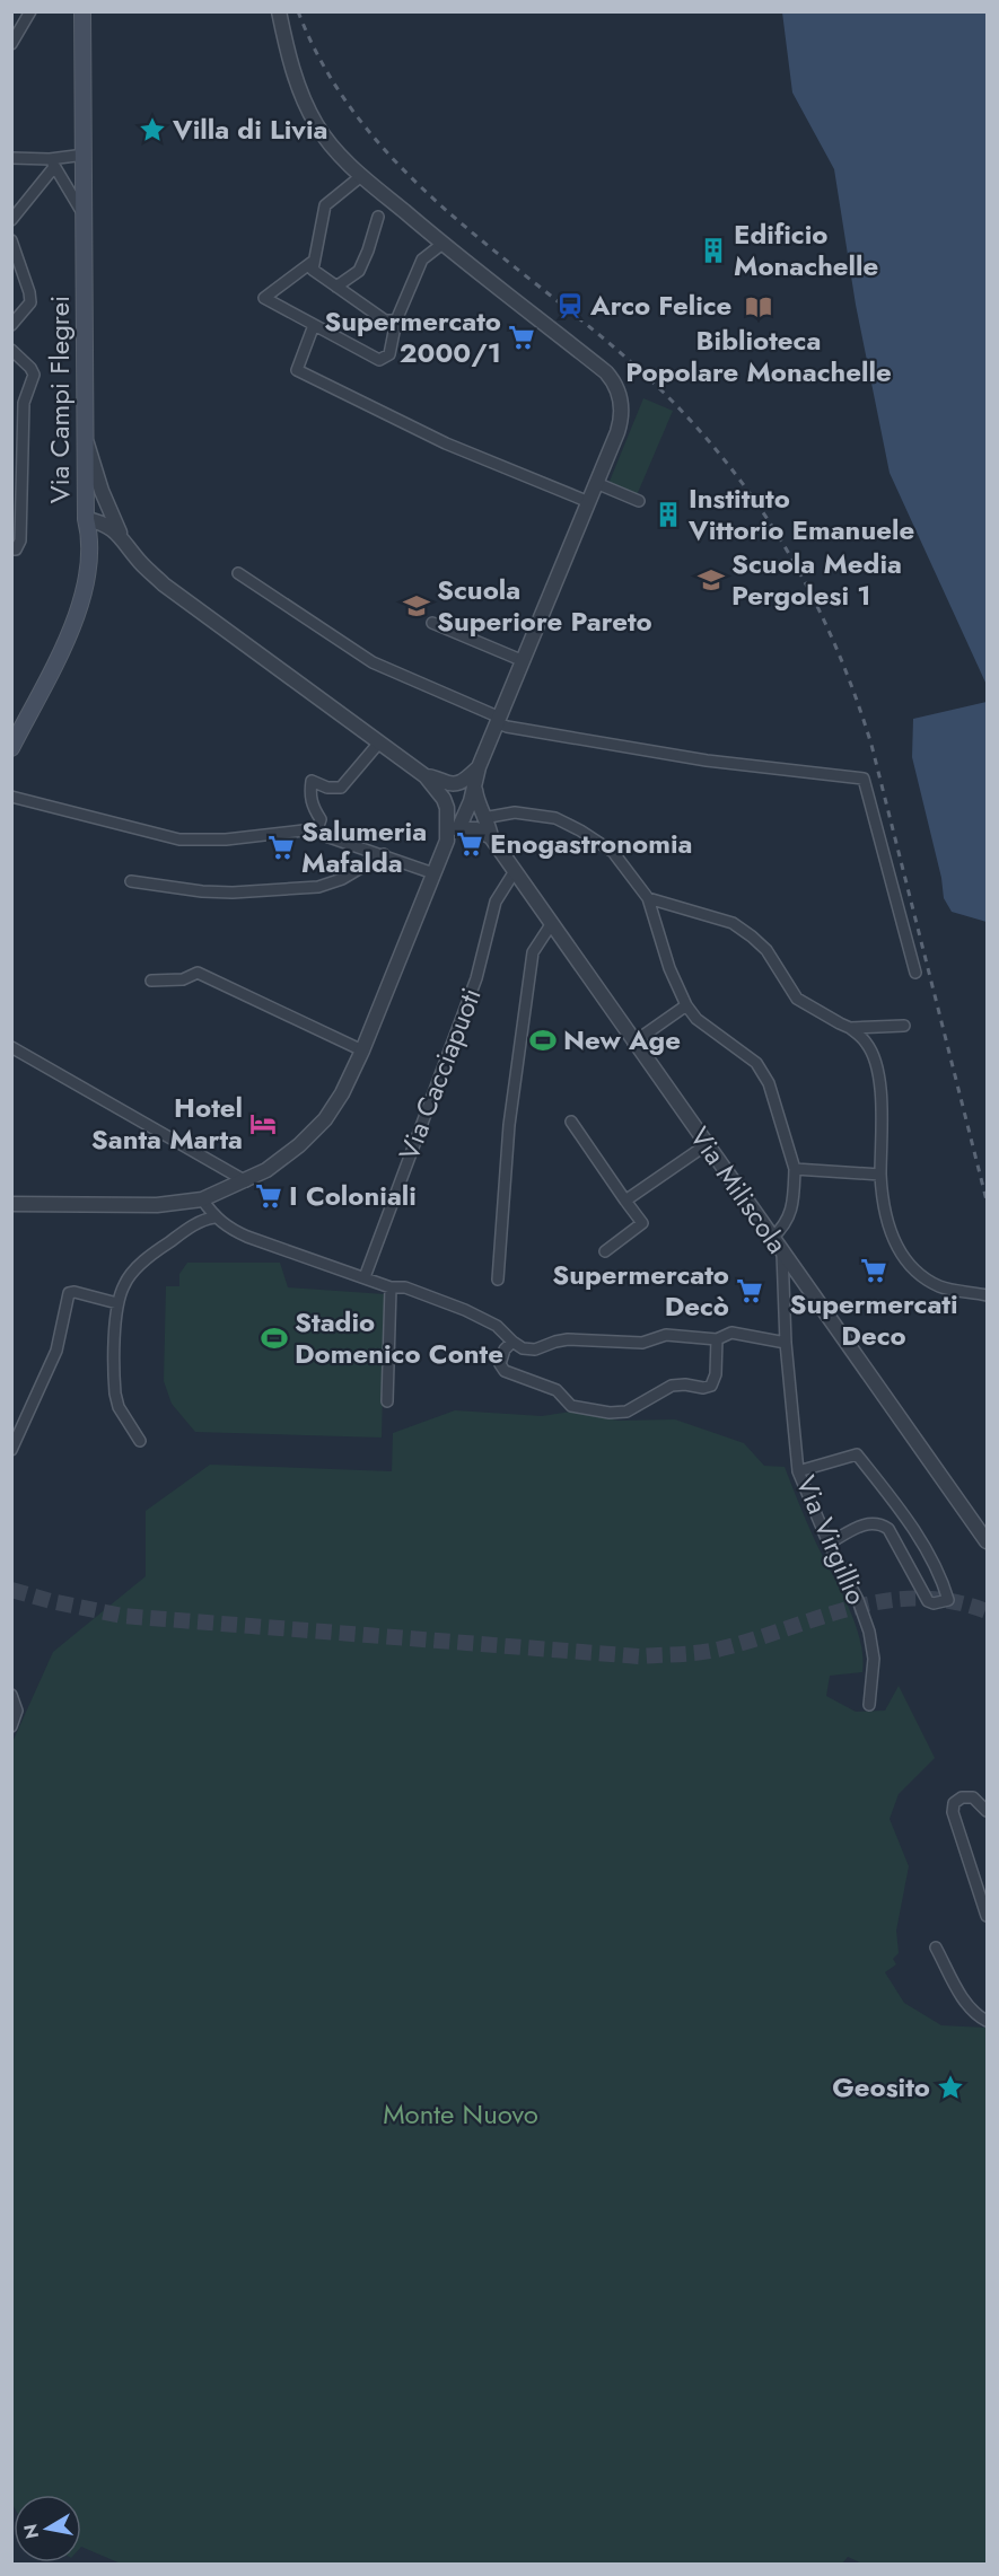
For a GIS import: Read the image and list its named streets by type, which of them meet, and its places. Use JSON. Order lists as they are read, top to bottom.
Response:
{
  "streets": {
    "main road": ["Via Campi Flegrei"],
    "street": ["Via Cacciapuoti", "Via Miliscola", "Via Virgillio"]
  },
  "crossings": [
    ["Via Cacciapuoti", "Via Miliscola"],
    ["Via Miliscola", "Via Virgillio"]
  ],
  "parks": ["Monte Nuovo"],
  "places": {
    "place": ["Villa di Livia", "Geosito"],
    "building": ["Edificio Monachelle", "Instituto Vittorio Emanuele"],
    "station": ["Arco Felice"],
    "library": ["Biblioteca Popolare Monachelle"],
    "supermarket": [
      "Supermercato 2000/1",
      "Enogastronomia",
      "Salumeria Mafalda",
      "I Coloniali",
      "Supermercati Deco",
      "Supermercato Decò"
    ],
    "school or university": ["Scuola Media Pergolesi 1", "Scuola Superiore Pareto"],
    "sports": ["New Age", "Stadio Domenico Conte"],
    "hotel": ["Hotel Santa Marta"]
  },
  "north": "left"
}
